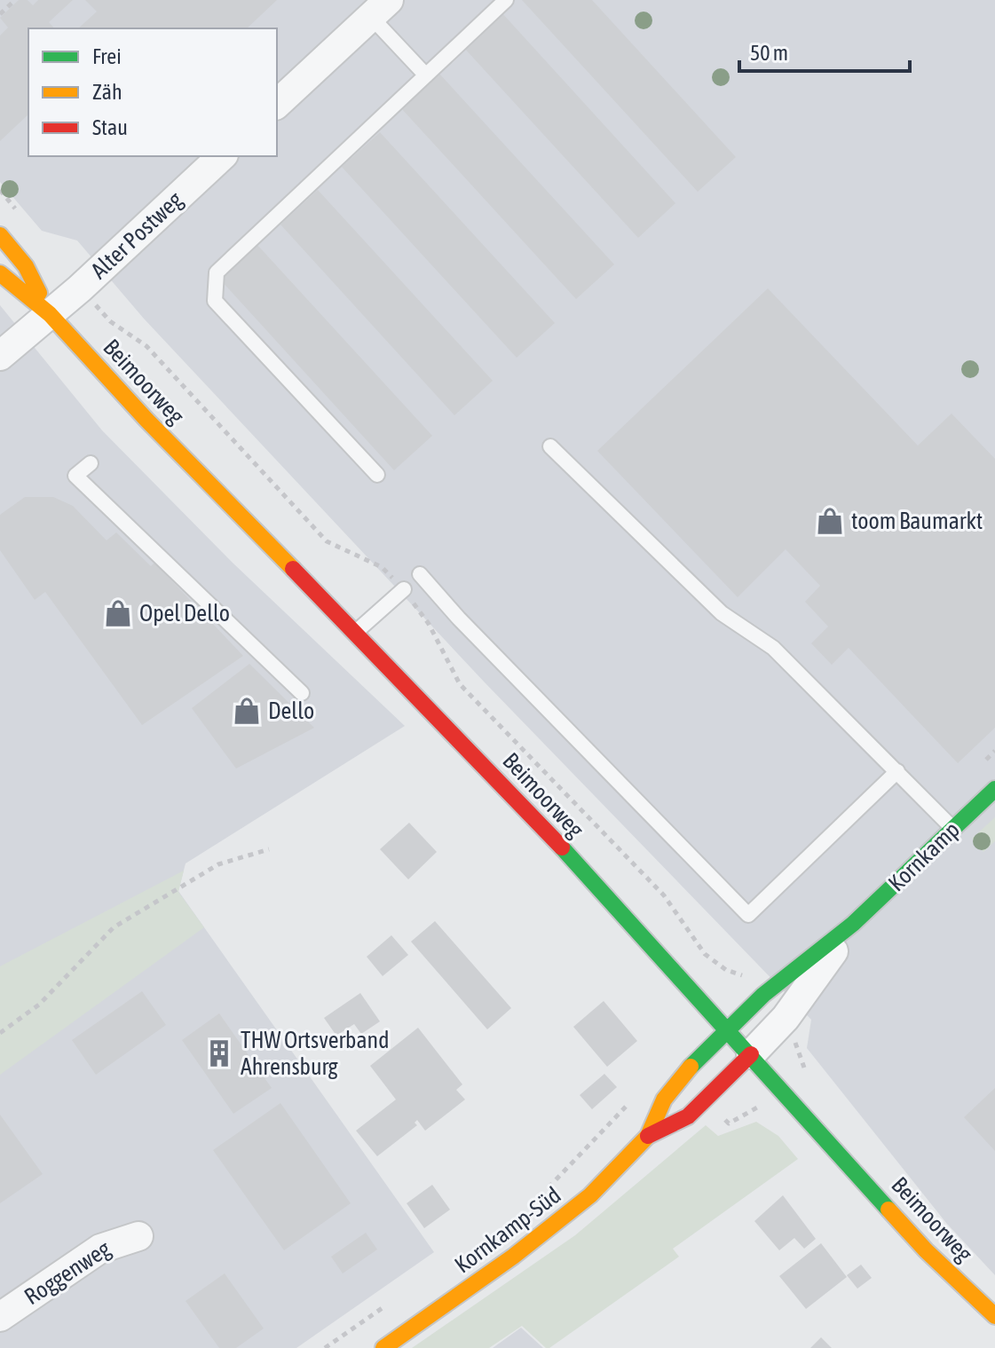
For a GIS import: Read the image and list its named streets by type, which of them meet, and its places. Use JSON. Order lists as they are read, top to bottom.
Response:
{
  "streets": {
    "main road": ["Beimoorweg", "Kornkamp", "Kornkamp-Süd"],
    "street": ["Alter Postweg", "Roggenweg"]
  },
  "crossings": [
    ["Alter Postweg", "Beimoorweg"],
    ["Beimoorweg", "Kornkamp"],
    ["Beimoorweg", "Kornkamp-Süd"],
    ["Kornkamp", "Kornkamp-Süd"]
  ],
  "places": {
    "shop": ["toom Baumarkt", "Opel Dello", "Dello"],
    "building": ["THW Ortsverband Ahrensburg"]
  },
  "legend": ["Frei", "Zäh", "Stau"],
  "scale_bar": "50 m"
}
